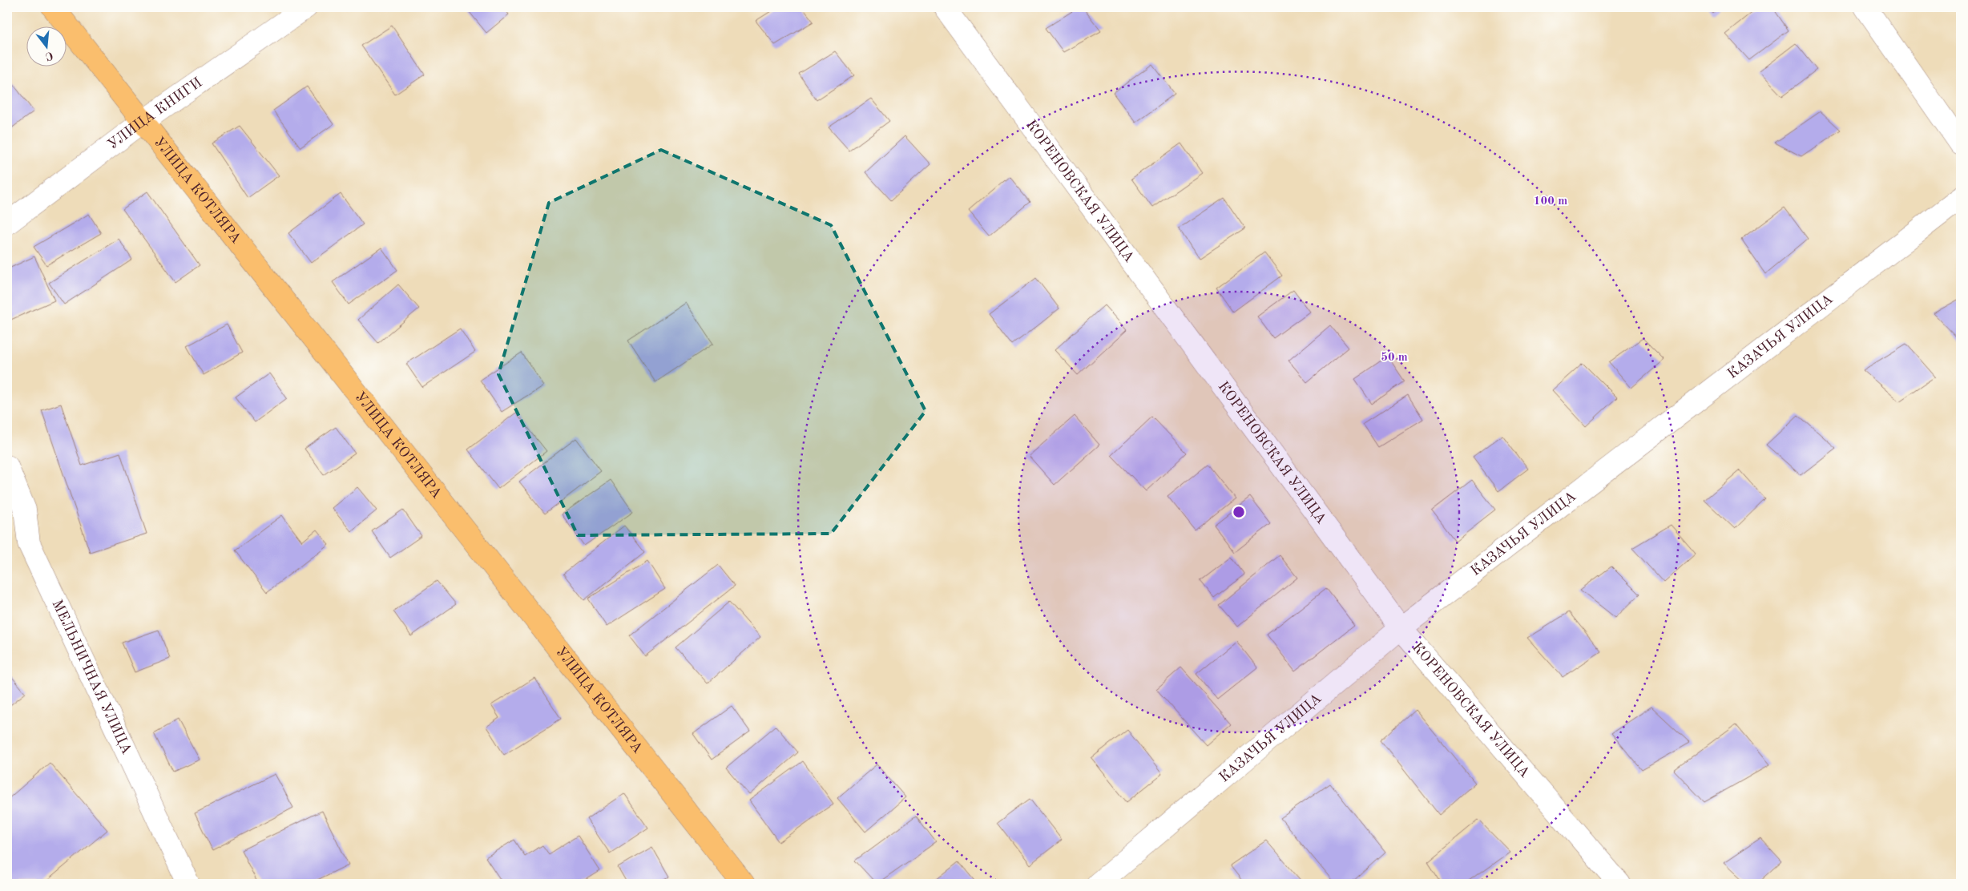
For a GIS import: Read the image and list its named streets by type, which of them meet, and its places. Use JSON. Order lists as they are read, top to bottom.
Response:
{
  "streets": {
    "main road": ["УЛИЦА КОТЛЯРА"],
    "street": [
      "УЛИЦА КНИГИ",
      "КОРЕНОВСКАЯ УЛИЦА",
      "КАЗАЧЬЯ УЛИЦА",
      "МЕЛЬНИЧНАЯ УЛИЦА"
    ]
  },
  "crossings": [
    ["УЛИЦА КНИГИ", "УЛИЦА КОТЛЯРА"],
    ["КОРЕНОВСКАЯ УЛИЦА", "КАЗАЧЬЯ УЛИЦА"]
  ],
  "north": "bottom",
  "rings": ["100 m", "50 m"]
}
